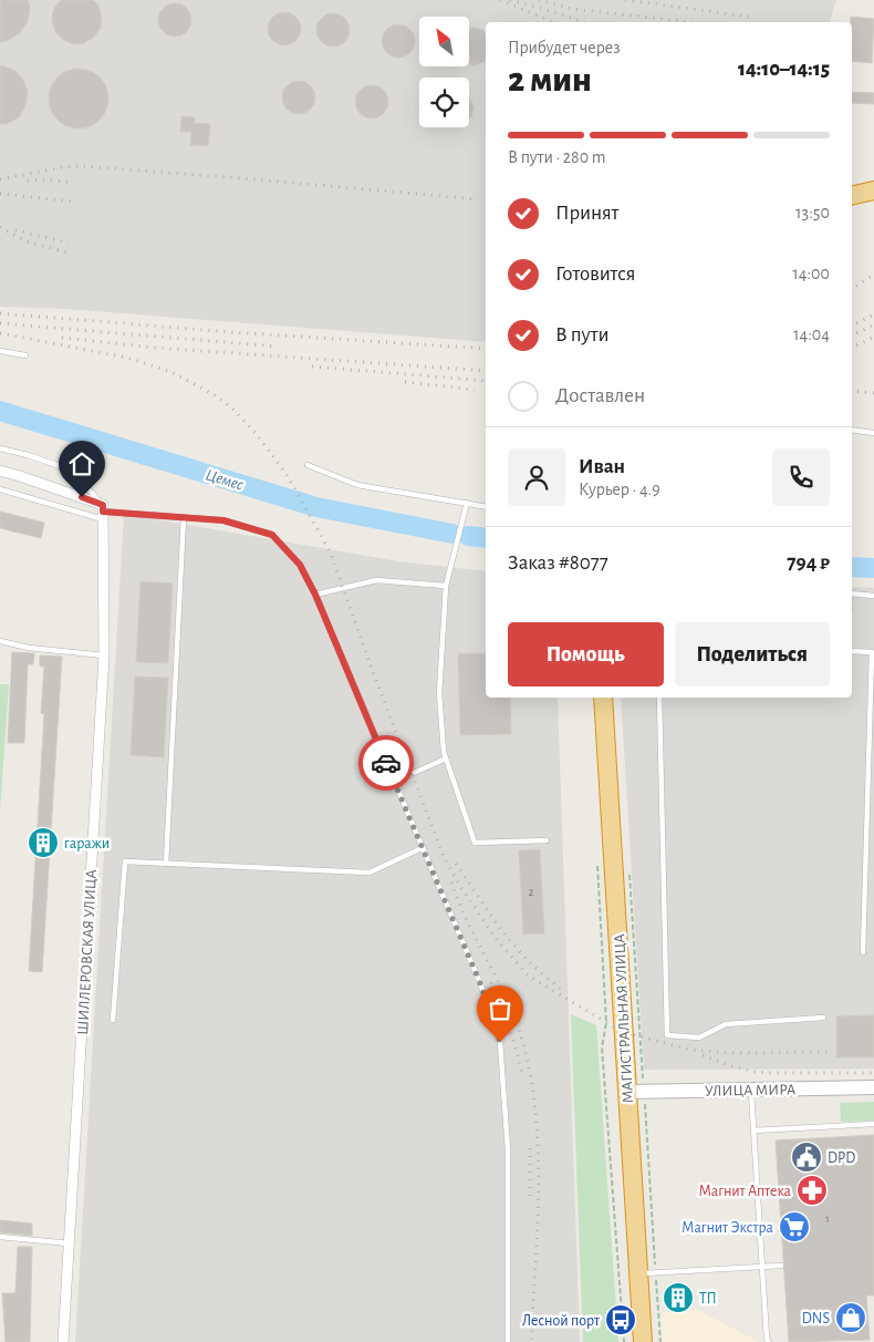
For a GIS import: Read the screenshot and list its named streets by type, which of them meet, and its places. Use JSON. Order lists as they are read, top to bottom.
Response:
{
  "streets": {
    "highway": ["МАГИСТРАЛЬНАЯ УЛИЦА"],
    "street": ["ШИЛЛЕРОВСКАЯ УЛИЦА", "УЛИЦА МИРА"]
  },
  "crossings": [
    ["МАГИСТРАЛЬНАЯ УЛИЦА", "УЛИЦА МИРА"]
  ],
  "water": ["Цемес"],
  "places": {
    "building": ["гаражи", "ТП"],
    "public building": ["DPD"],
    "pharmacy": ["Магнит Аптека"],
    "supermarket": ["Магнит Экстра"],
    "shop": ["DNS"],
    "bus stop": ["Лесной порт"]
  },
  "house_numbers": ["2", "1"],
  "north": "top left",
  "page": {
    "heading": ["2 мин", "Прибудет через", "14:10–14:15"],
    "panel": [
      "Иван",
      "Курьер · 4.9",
      "Заказ #8077",
      "794 ₽"
    ],
    "bar": "В пути · 280 m",
    "list": [
      ["Принят", "13:50"],
      ["Готовится", "14:00"],
      ["В пути", "14:04"],
      "Доставлен"
    ],
    "buttons": ["Помощь", "Поделиться"]
  }
}
